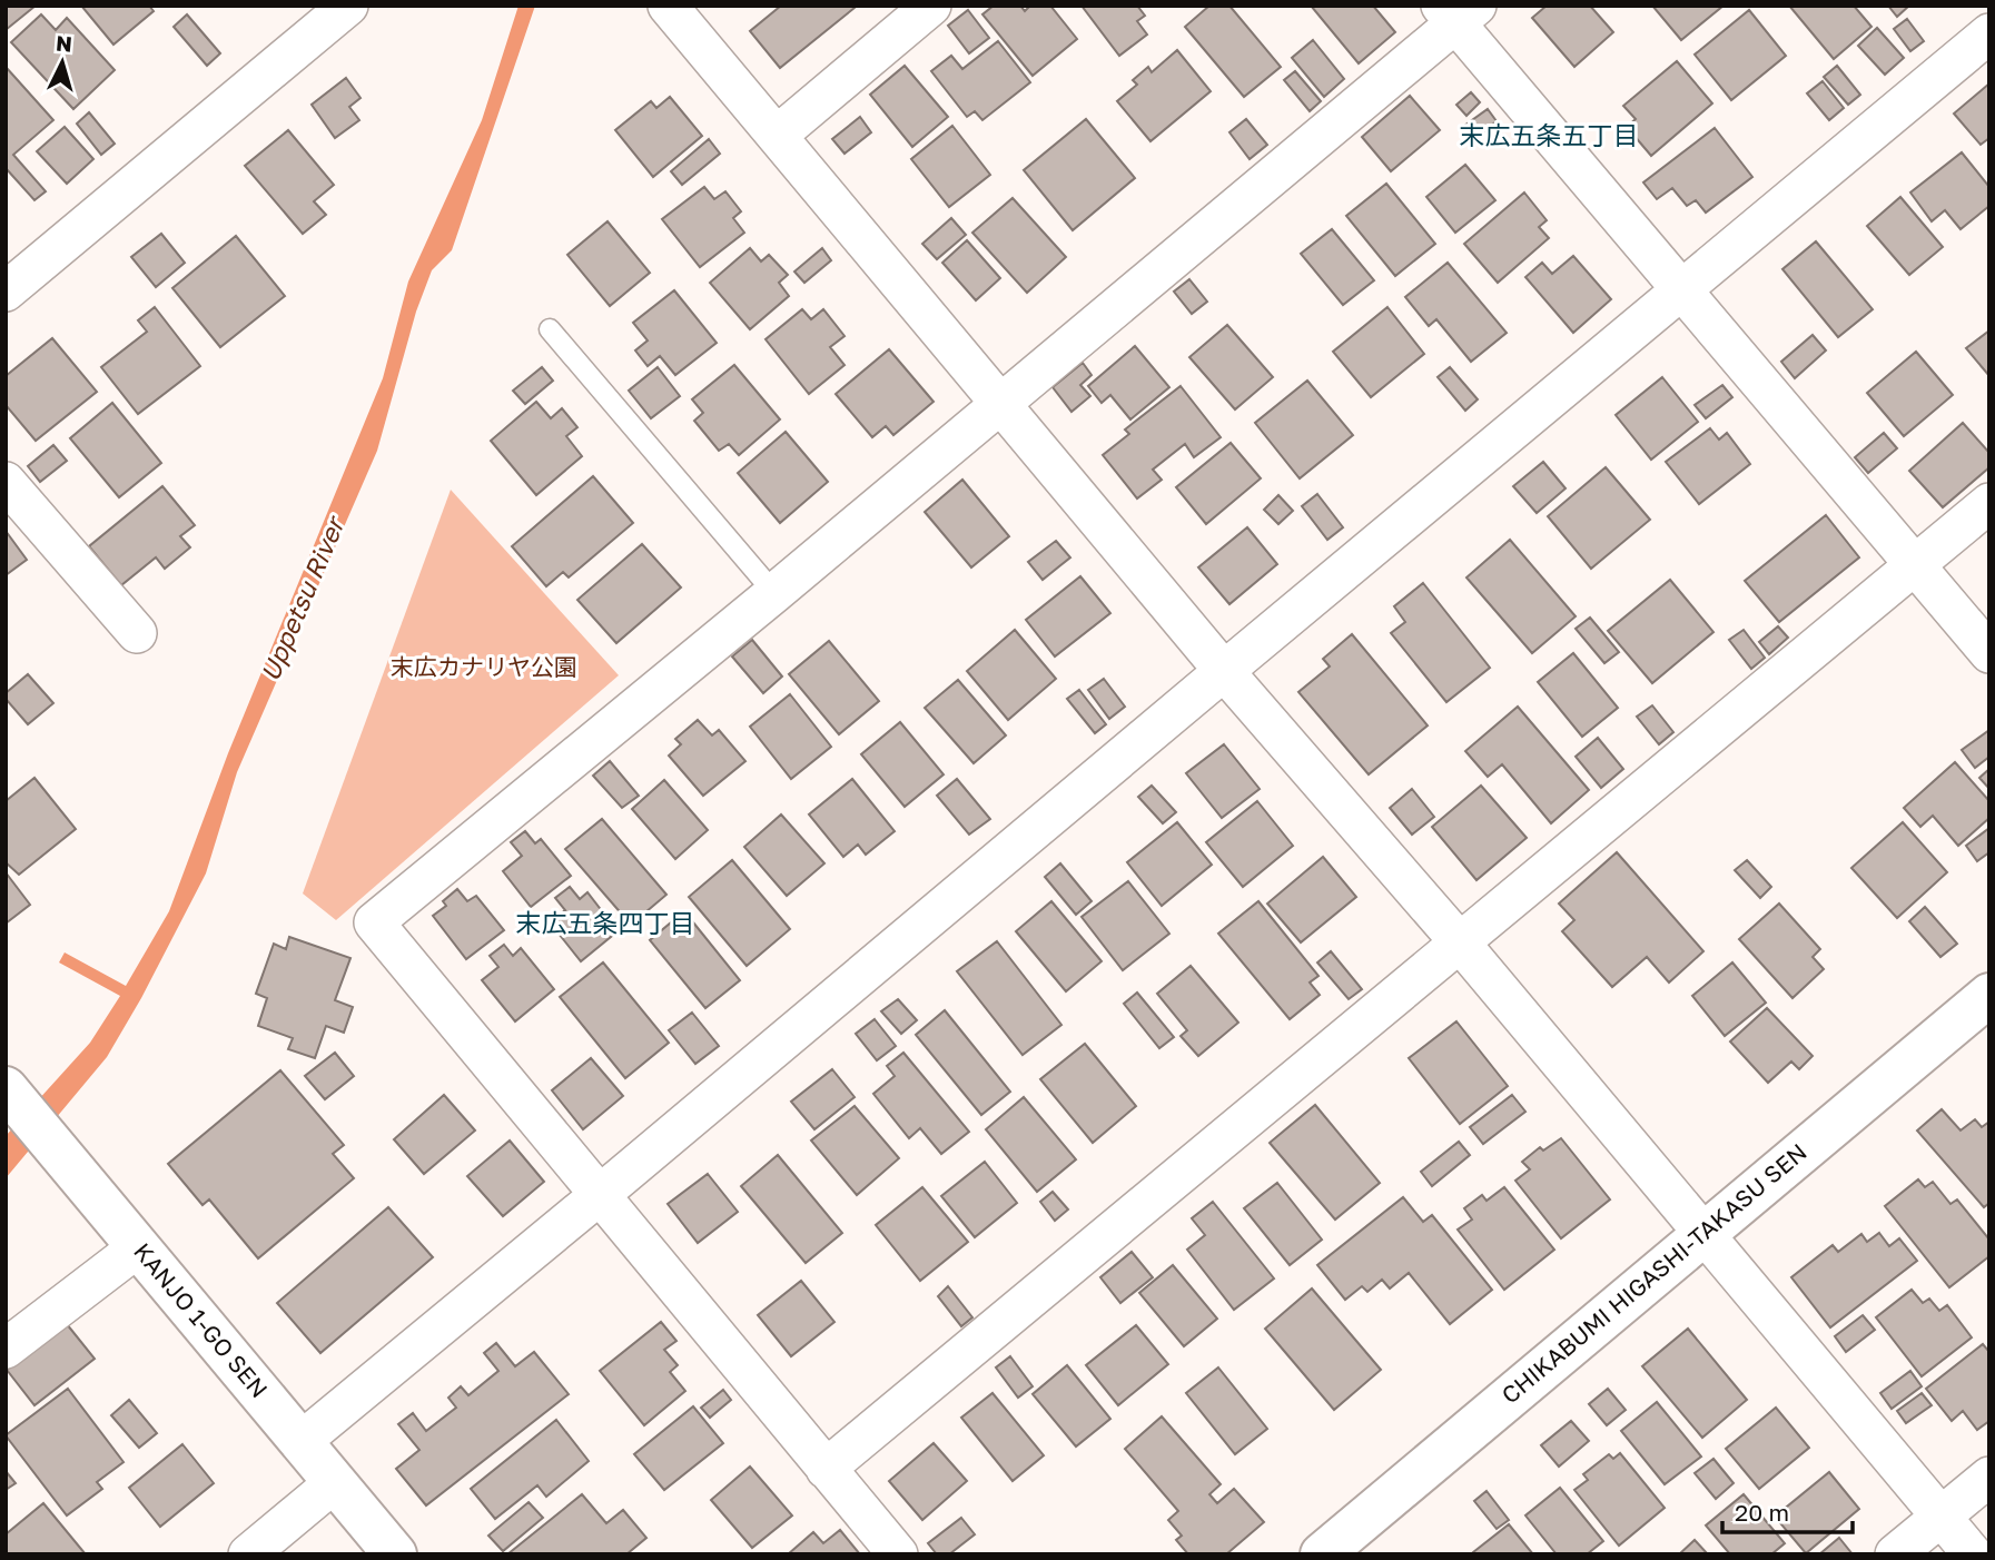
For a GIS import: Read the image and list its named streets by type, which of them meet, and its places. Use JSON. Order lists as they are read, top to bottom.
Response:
{
  "streets": {
    "street": ["CHIKABUMI HIGASHI-TAKASU SEN", "KANJO 1-GO SEN"]
  },
  "districts": ["末広五条五丁目", "末広五条四丁目"],
  "water": ["Uppetsu River"],
  "parks": ["末広カナリヤ公園"],
  "scale_bar": "20 m",
  "north": "top"
}
